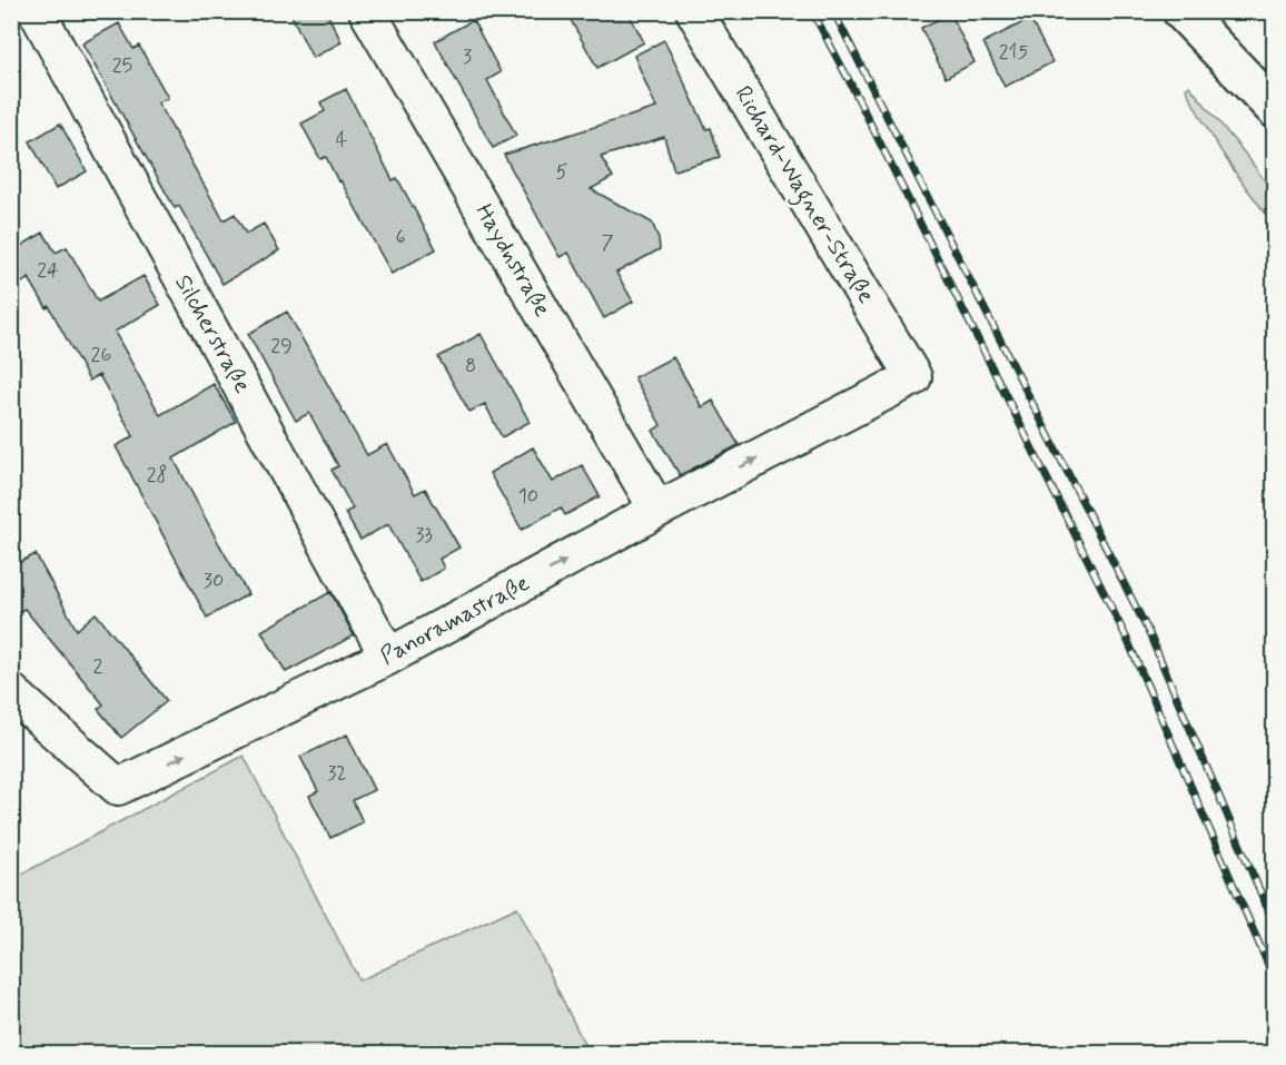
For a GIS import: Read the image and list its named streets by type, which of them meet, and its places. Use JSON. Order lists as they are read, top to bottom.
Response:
{
  "streets": {
    "street": [
      "Richard-Wagner-Straße",
      "Haydnstraße",
      "Silcherstraße",
      "Panoramastraße"
    ]
  },
  "crossings": [
    ["Richard-Wagner-Straße", "Panoramastraße"],
    ["Haydnstraße", "Panoramastraße"],
    ["Silcherstraße", "Panoramastraße"]
  ],
  "one_way": ["Panoramastraße"],
  "house_numbers": [
    "215",
    "3",
    "25",
    "4",
    "5",
    "6",
    "7",
    "24",
    "29",
    "26",
    "8",
    "28",
    "10",
    "33",
    "30",
    "2",
    "32"
  ]
}
